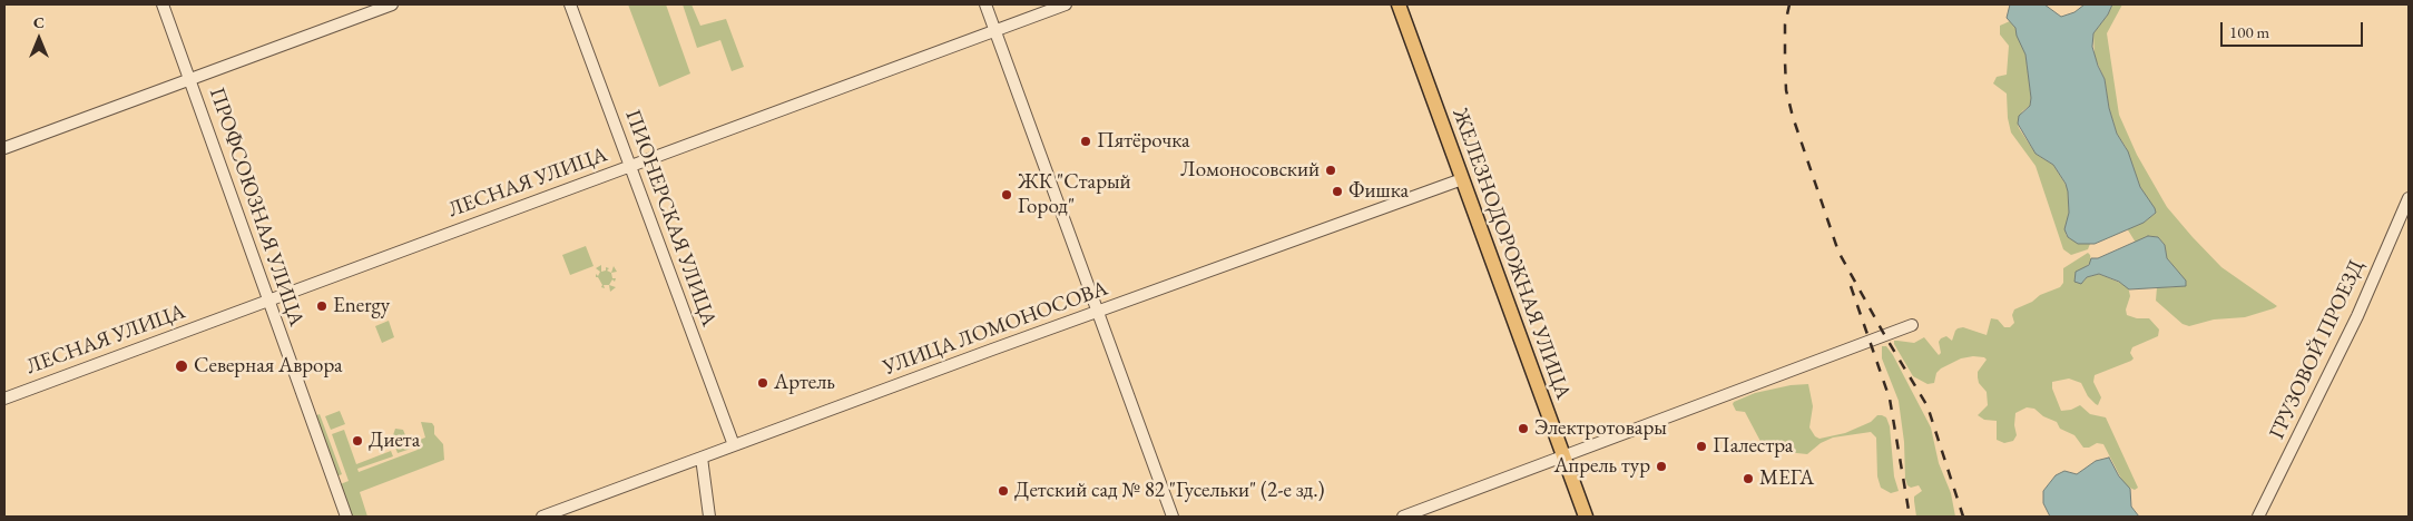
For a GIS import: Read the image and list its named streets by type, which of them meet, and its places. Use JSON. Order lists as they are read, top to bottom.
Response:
{
  "streets": {
    "main road": ["ЖЕЛЕЗНОДОРОЖНАЯ УЛИЦА"],
    "street": [
      "ЛЕСНАЯ УЛИЦА",
      "ПРОФСОЮЗНАЯ УЛИЦА",
      "ПИОНЕРСКАЯ УЛИЦА",
      "УЛИЦА ЛОМОНОСОВА",
      "ГРУЗОВОЙ ПРОЕЗД"
    ]
  },
  "crossings": [
    ["ЛЕСНАЯ УЛИЦА", "ПРОФСОЮЗНАЯ УЛИЦА"],
    ["ЛЕСНАЯ УЛИЦА", "ПИОНЕРСКАЯ УЛИЦА"],
    ["ПИОНЕРСКАЯ УЛИЦА", "УЛИЦА ЛОМОНОСОВА"],
    ["ЖЕЛЕЗНОДОРОЖНАЯ УЛИЦА", "УЛИЦА ЛОМОНОСОВА"]
  ],
  "places": [
    "Пятёрочка",
    "Ломоносовский",
    "Фишка",
    "ЖК \"Старый Город\"",
    "Energy",
    "Северная Аврора",
    "Артель",
    "Электротовары",
    "Диета",
    "Палестра",
    "Апрель тур",
    "МЕГА",
    "Детский сад № 82 \"Гусельки\" (2-е зд.)"
  ],
  "scale_bar": "100 m",
  "north": "top"
}
